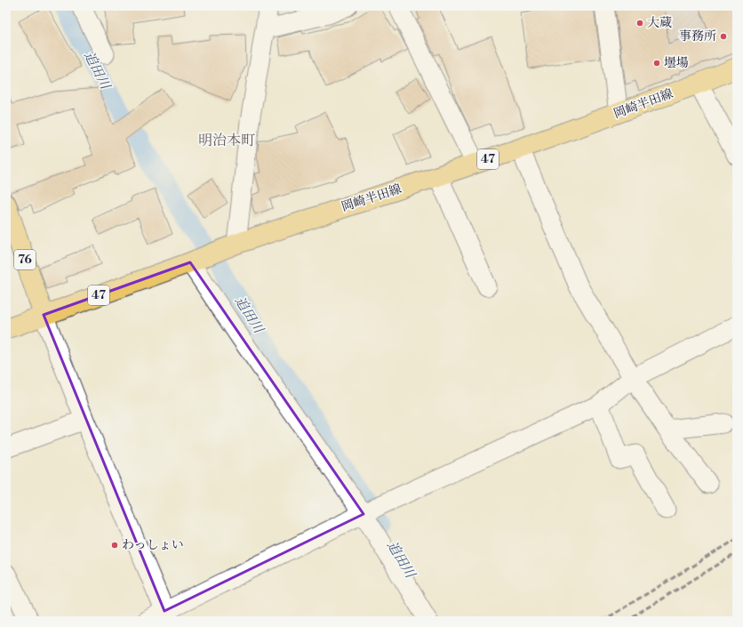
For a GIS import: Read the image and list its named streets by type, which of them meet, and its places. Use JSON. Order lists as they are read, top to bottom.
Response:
{
  "streets": {
    "main road": ["岡崎半田線", "47", "76"]
  },
  "crossings": [
    ["岡崎半田線", "76"]
  ],
  "districts": ["明治本町"],
  "water": ["追田川"],
  "places": [
    "大蔵",
    "事務所",
    "壜場",
    "わっしょい"
  ]
}
